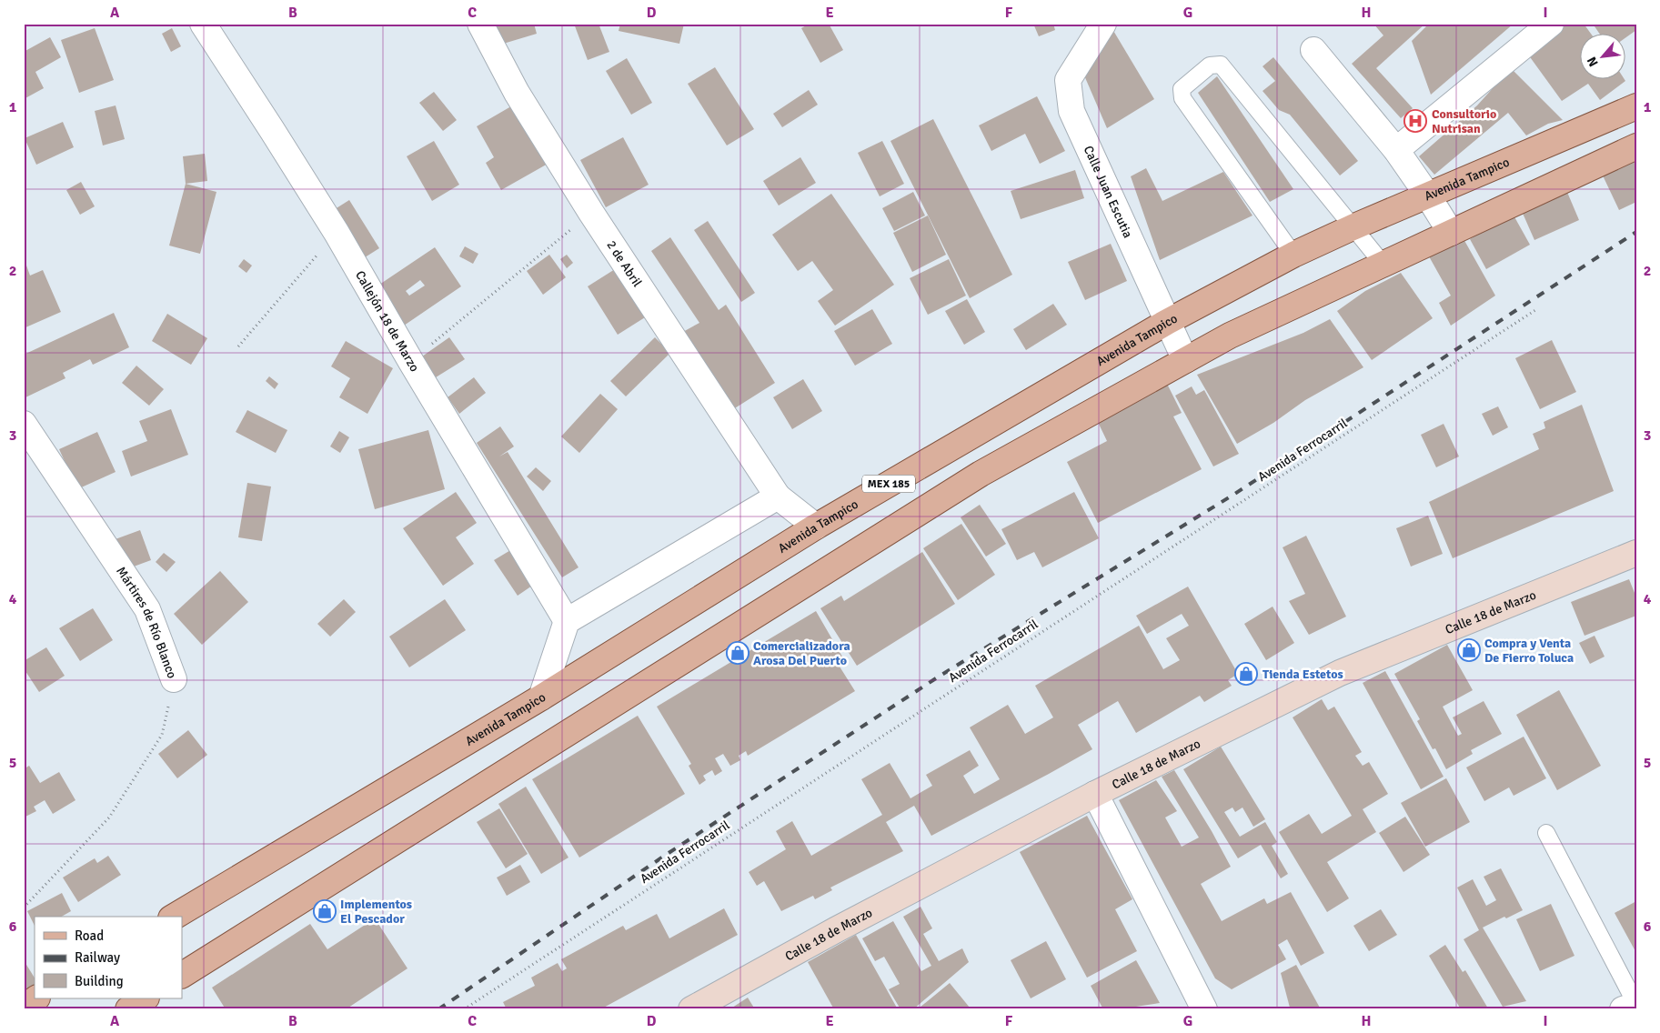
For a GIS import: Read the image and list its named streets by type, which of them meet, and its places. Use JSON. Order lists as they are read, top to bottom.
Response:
{
  "streets": {
    "main road": ["Avenida Tampico", "MEX 185"],
    "street": [
      "Calle Juan Escutia",
      "2 de Abril",
      "Callejón 18 de Marzo",
      "Calle 18 de Marzo",
      "Mártires de Río Blanco"
    ],
    "path": ["Avenida Ferrocarril"]
  },
  "crossings": [
    ["Avenida Tampico", "Calle Juan Escutia"],
    ["Avenida Tampico", "2 de Abril"]
  ],
  "places": {
    "hospital": ["Consultorio Nutrisan"],
    "shop": [
      "Compra y Venta De Fierro Toluca",
      "Comercializadora Arosa Del Puerto",
      "Tienda Estetos",
      "Implementos El Pescador"
    ]
  },
  "legend": ["Road", "Railway", "Building"],
  "north": "bottom left",
  "grid": {
    "columns": [
      "A",
      "B",
      "C",
      "D",
      "E",
      "F",
      "G",
      "H",
      "I"
    ],
    "rows": [
      "1",
      "2",
      "3",
      "4",
      "5",
      "6"
    ]
  }
}
